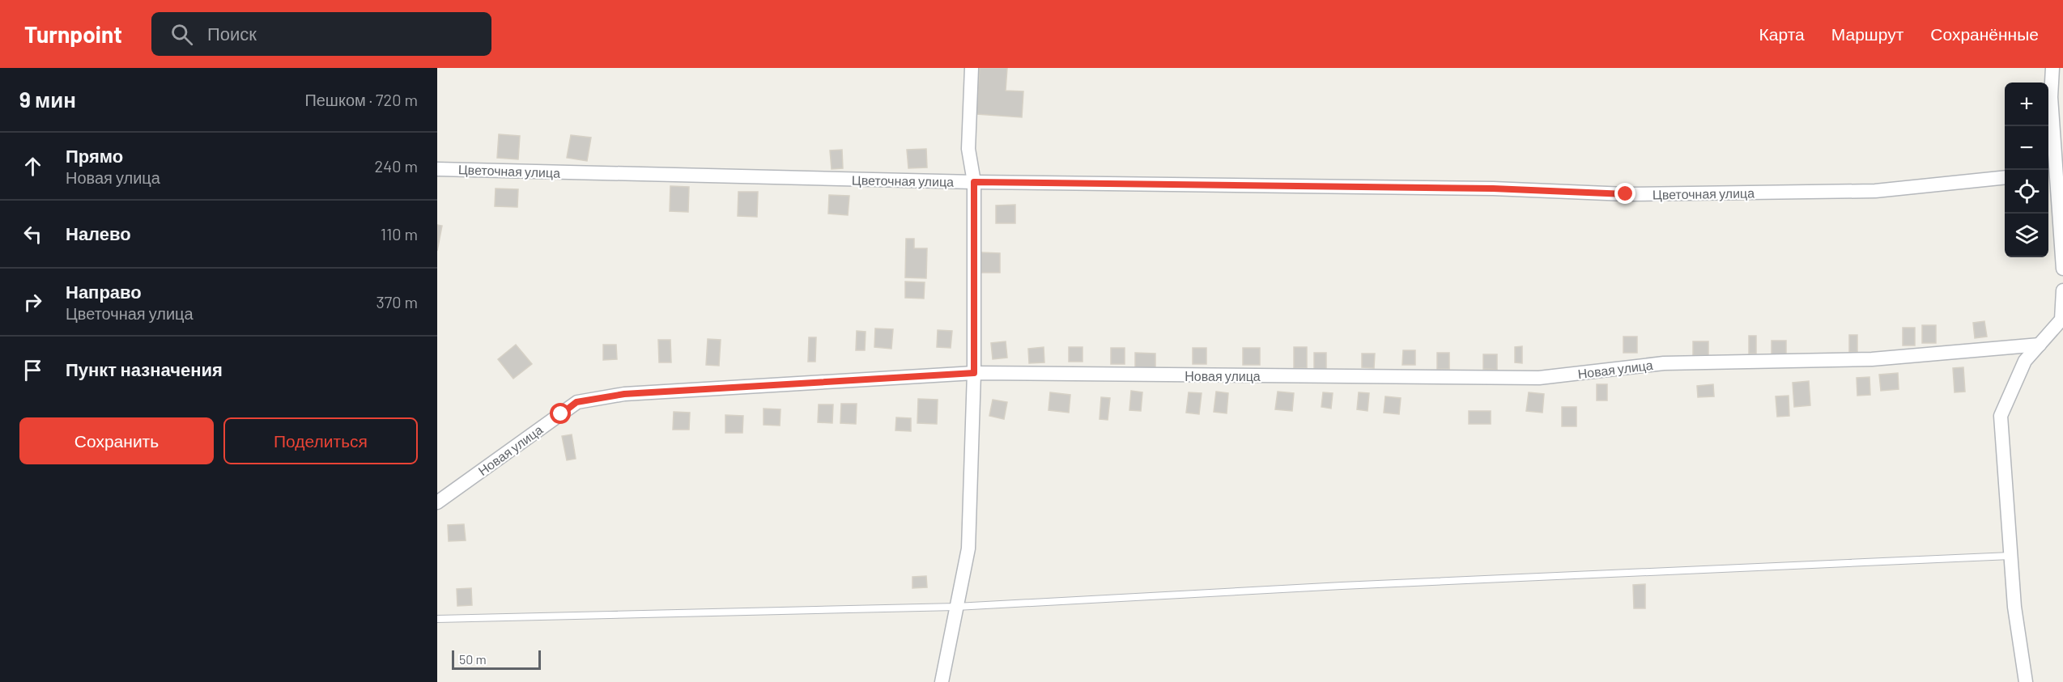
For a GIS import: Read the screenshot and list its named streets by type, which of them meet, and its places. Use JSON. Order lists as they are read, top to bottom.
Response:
{
  "streets": {
    "street": ["Цветочная улица", "Новая улица"]
  },
  "scale_bar": "50 m",
  "page": {
    "header": "Turnpoint",
    "search": "Поиск",
    "nav": ["Карта", "Маршрут", "Сохранённые"],
    "heading": ["9 мин", "Пешком · 720 m"],
    "map_buttons": ["+", "−"],
    "list": [
      ["Прямо", "Новая улица", "240 m"],
      ["Налево", "110 m"],
      ["Направо", "Цветочная улица", "370 m"],
      "Пункт назначения"
    ],
    "buttons": ["Сохранить", "Поделиться"],
    "scale": "50 m"
  }
}
